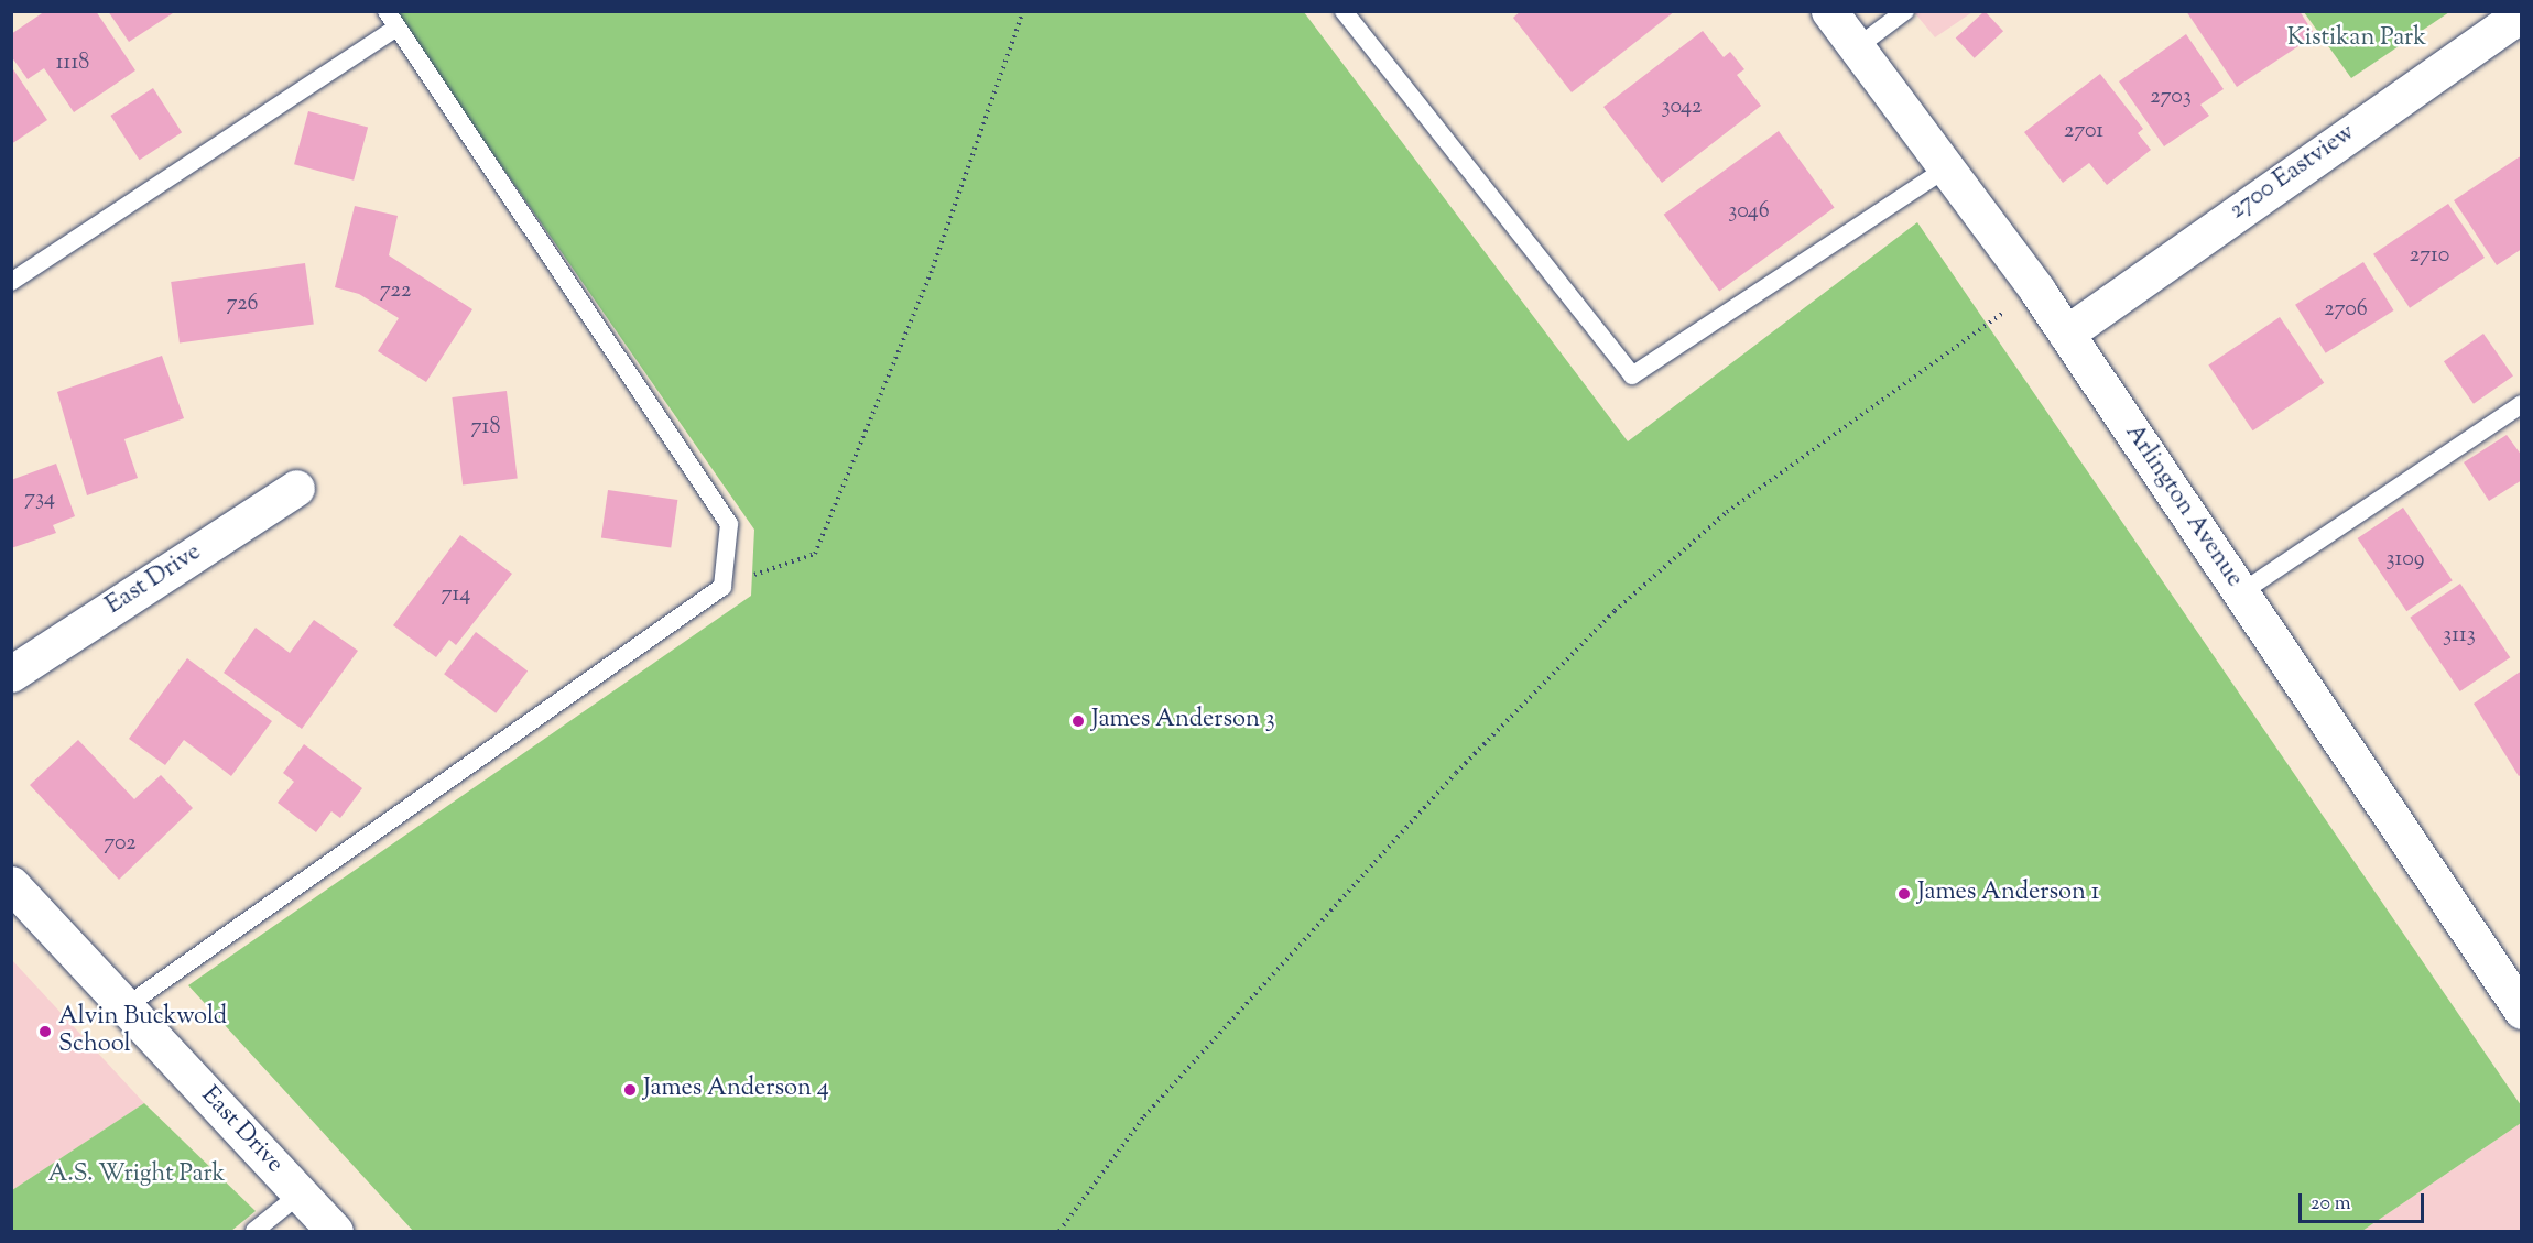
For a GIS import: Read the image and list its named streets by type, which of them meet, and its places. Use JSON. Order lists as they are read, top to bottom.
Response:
{
  "streets": {
    "street": ["2700 Eastview", "Arlington Avenue", "East Drive"]
  },
  "crossings": [
    ["2700 Eastview", "Arlington Avenue"]
  ],
  "parks": ["Kistikan Park", "A.S. Wright Park"],
  "places": [
    "James Anderson 3",
    "James Anderson 1",
    "Alvin Buckwold School",
    "James Anderson 4"
  ],
  "house_numbers": [
    "1118",
    "2703",
    "3042",
    "2701",
    "3046",
    "2710",
    "722",
    "726",
    "2706",
    "718",
    "734",
    "3109",
    "714",
    "3113",
    "702"
  ],
  "scale_bar": "20 m"
}
